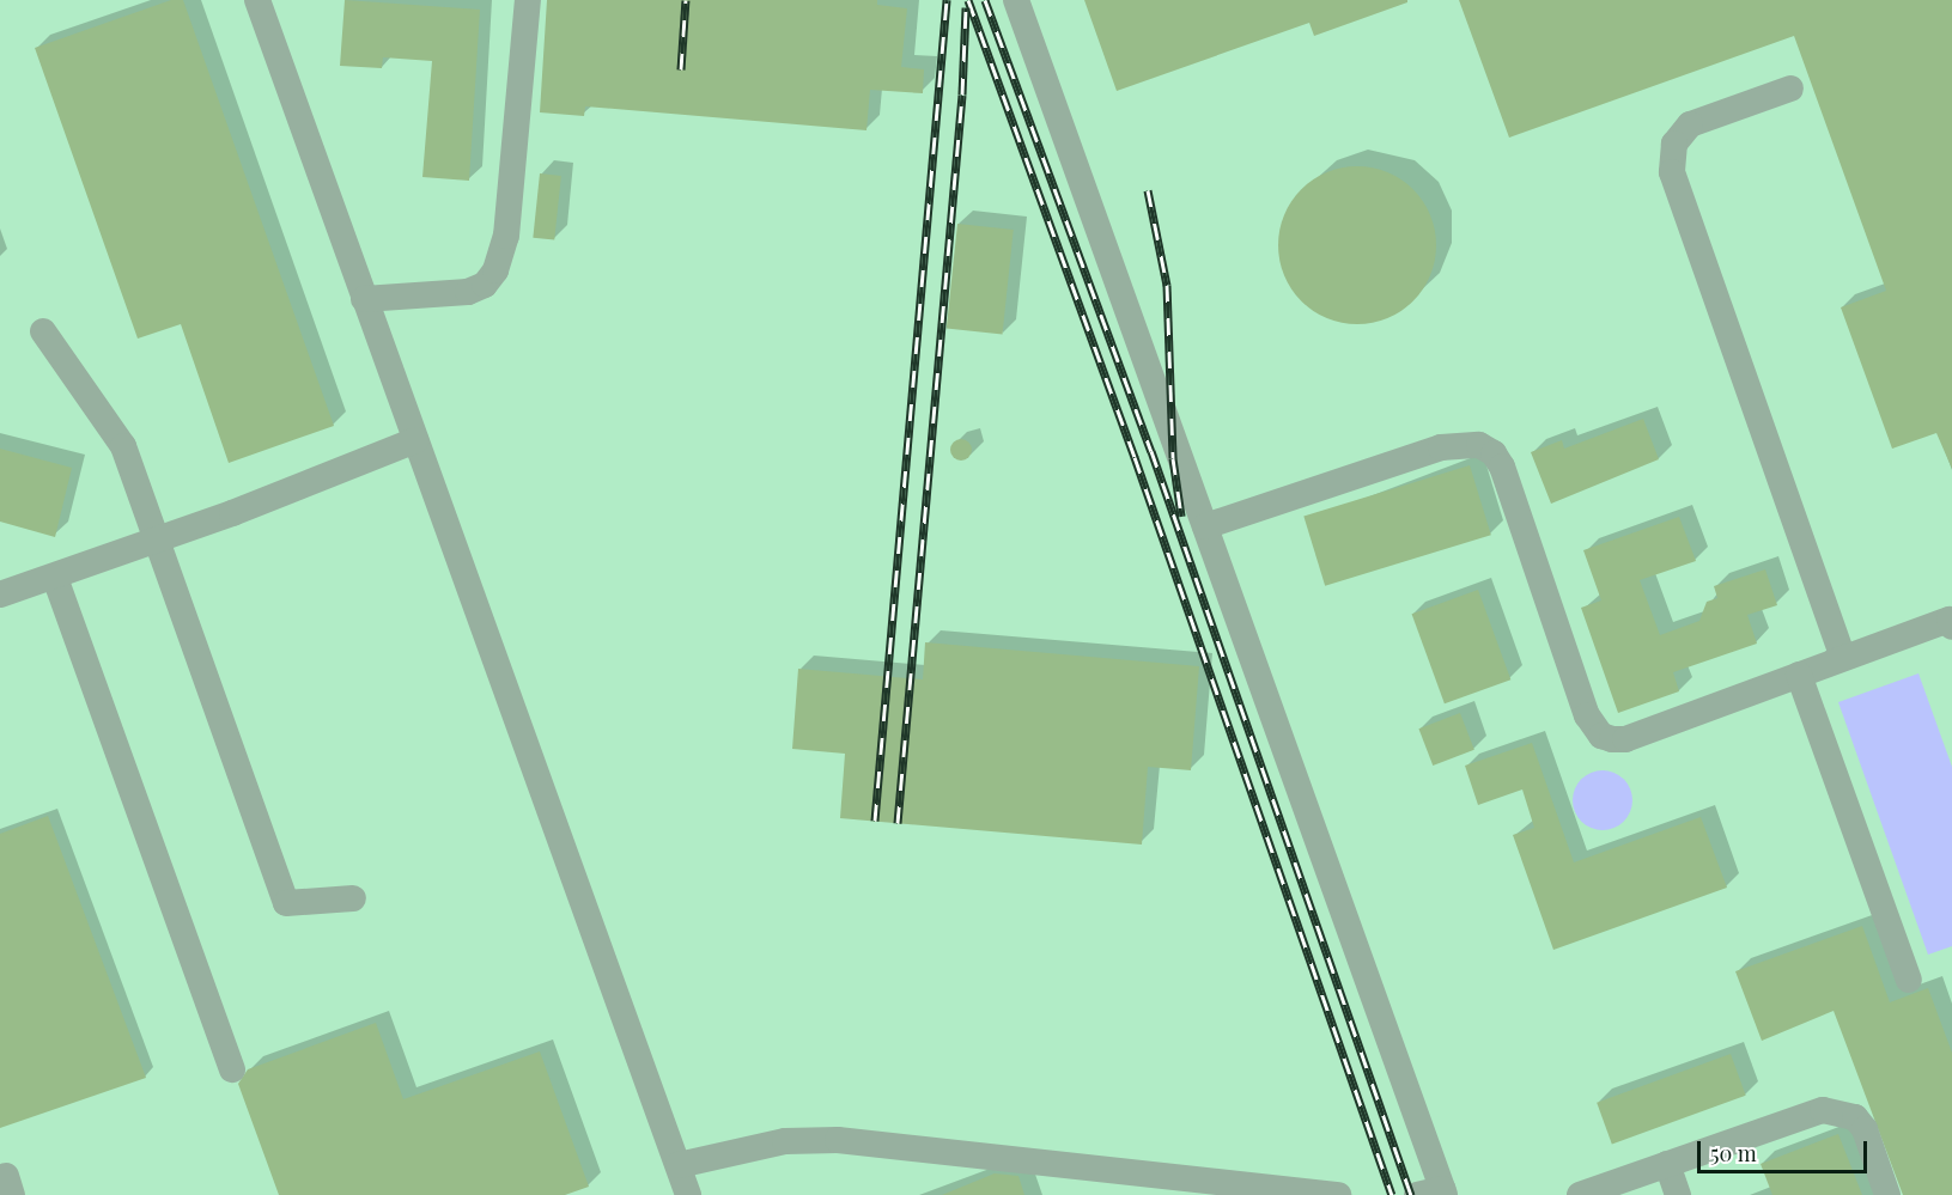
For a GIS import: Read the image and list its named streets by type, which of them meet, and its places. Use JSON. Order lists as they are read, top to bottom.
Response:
{
  "scale_bar": "50 m"
}
